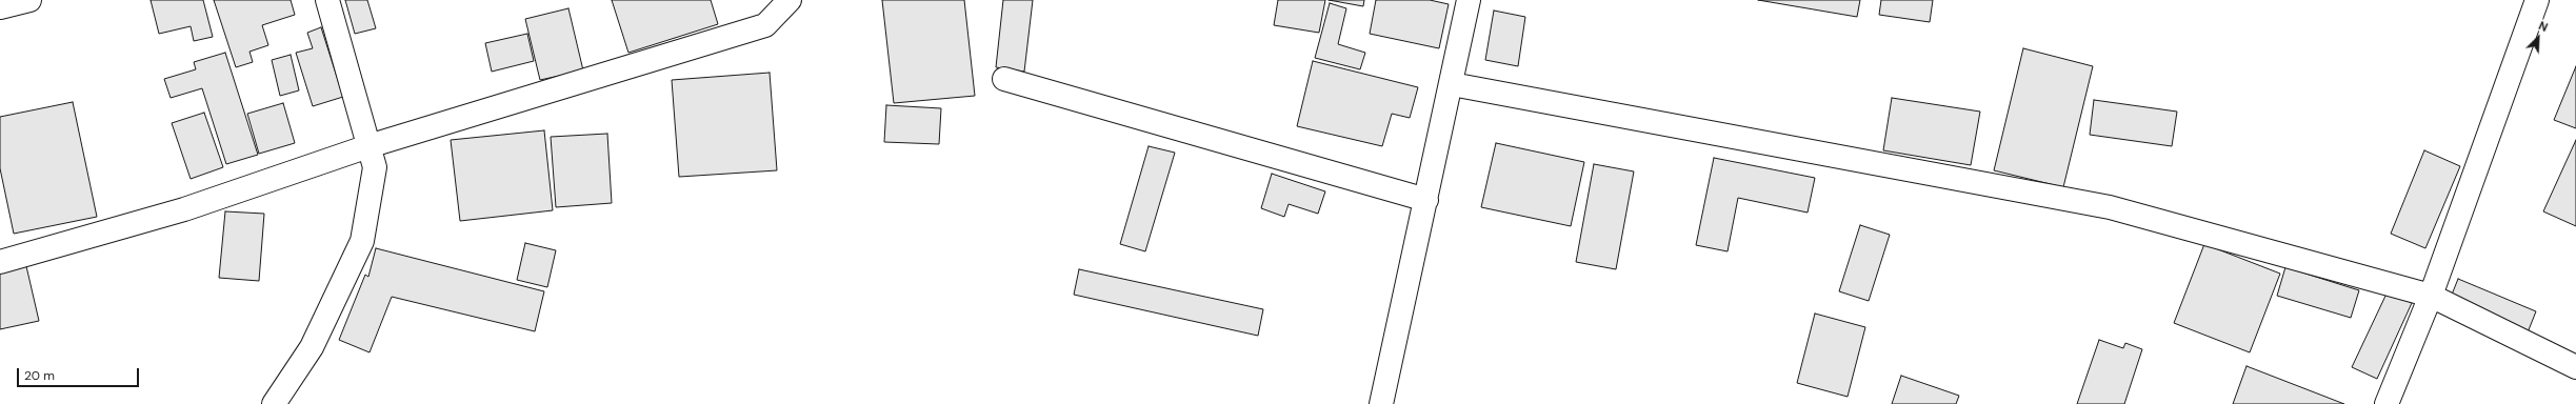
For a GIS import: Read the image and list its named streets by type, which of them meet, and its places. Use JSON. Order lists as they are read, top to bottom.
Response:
{
  "scale_bar": "20 m",
  "north": "top right"
}
